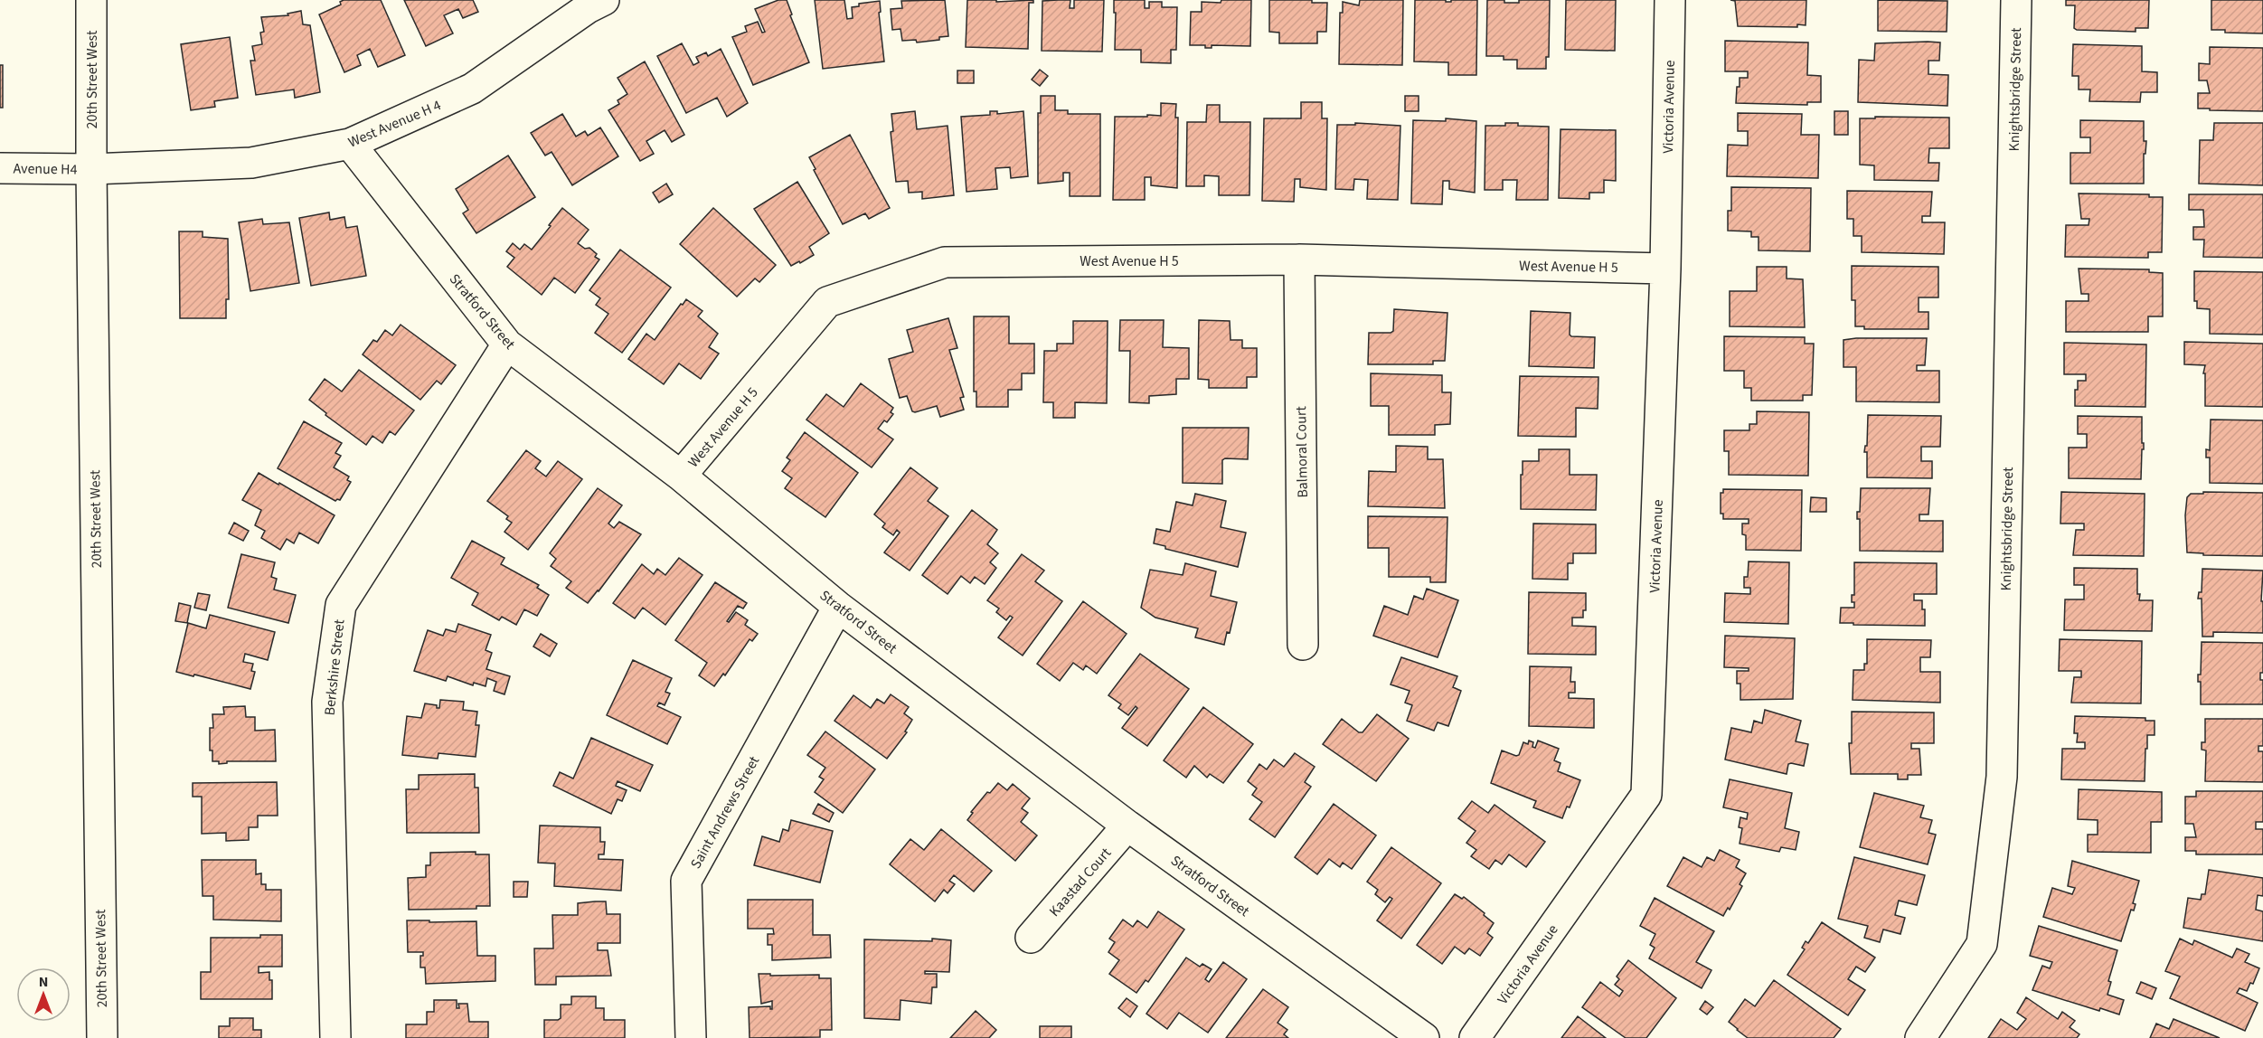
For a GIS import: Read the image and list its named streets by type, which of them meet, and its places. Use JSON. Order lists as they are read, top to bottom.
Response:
{
  "streets": {
    "street": [
      "20th Street West",
      "Knightsbridge Street",
      "Victoria Avenue",
      "West Avenue H 4",
      "Avenue H4",
      "West Avenue H 5",
      "Stratford Street",
      "Balmoral Court",
      "Berkshire Street",
      "Saint Andrews Street",
      "Kaastad Court"
    ]
  },
  "crossings": [
    ["20th Street West", "West Avenue H 4"],
    ["20th Street West", "Avenue H4"],
    ["Victoria Avenue", "West Avenue H 5"],
    ["West Avenue H 4", "Avenue H4"],
    ["West Avenue H 4", "Stratford Street"],
    ["West Avenue H 5", "Stratford Street"],
    ["West Avenue H 5", "Balmoral Court"],
    ["Stratford Street", "Berkshire Street"],
    ["Stratford Street", "Saint Andrews Street"],
    ["Stratford Street", "Kaastad Court"]
  ],
  "north": "top"
}
